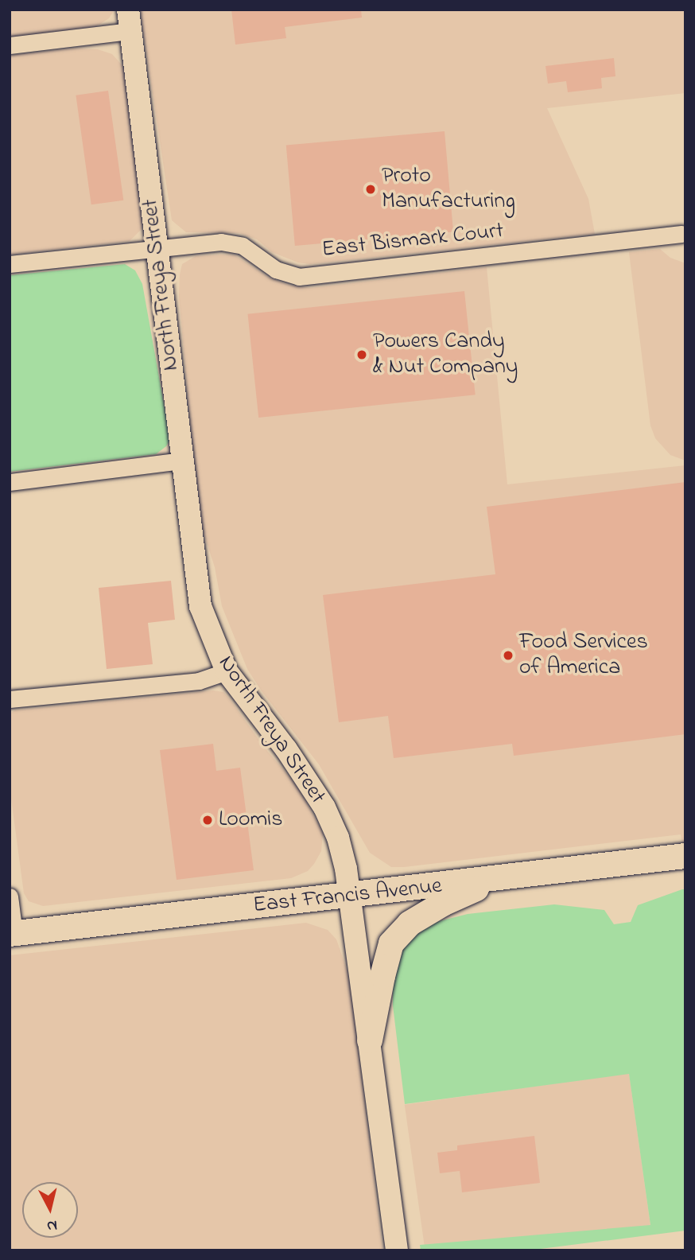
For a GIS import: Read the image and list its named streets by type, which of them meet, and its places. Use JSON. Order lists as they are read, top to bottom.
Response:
{
  "streets": {
    "main road": ["East Francis Avenue"],
    "street": ["East Bismark Court", "North Freya Street"]
  },
  "crossings": [
    ["East Bismark Court", "North Freya Street"],
    ["North Freya Street", "East Francis Avenue"]
  ],
  "places": [
    "Proto Manufacturing",
    "Powers Candy & Nut Company",
    "Food Services of America",
    "Loomis"
  ],
  "north": "bottom"
}
